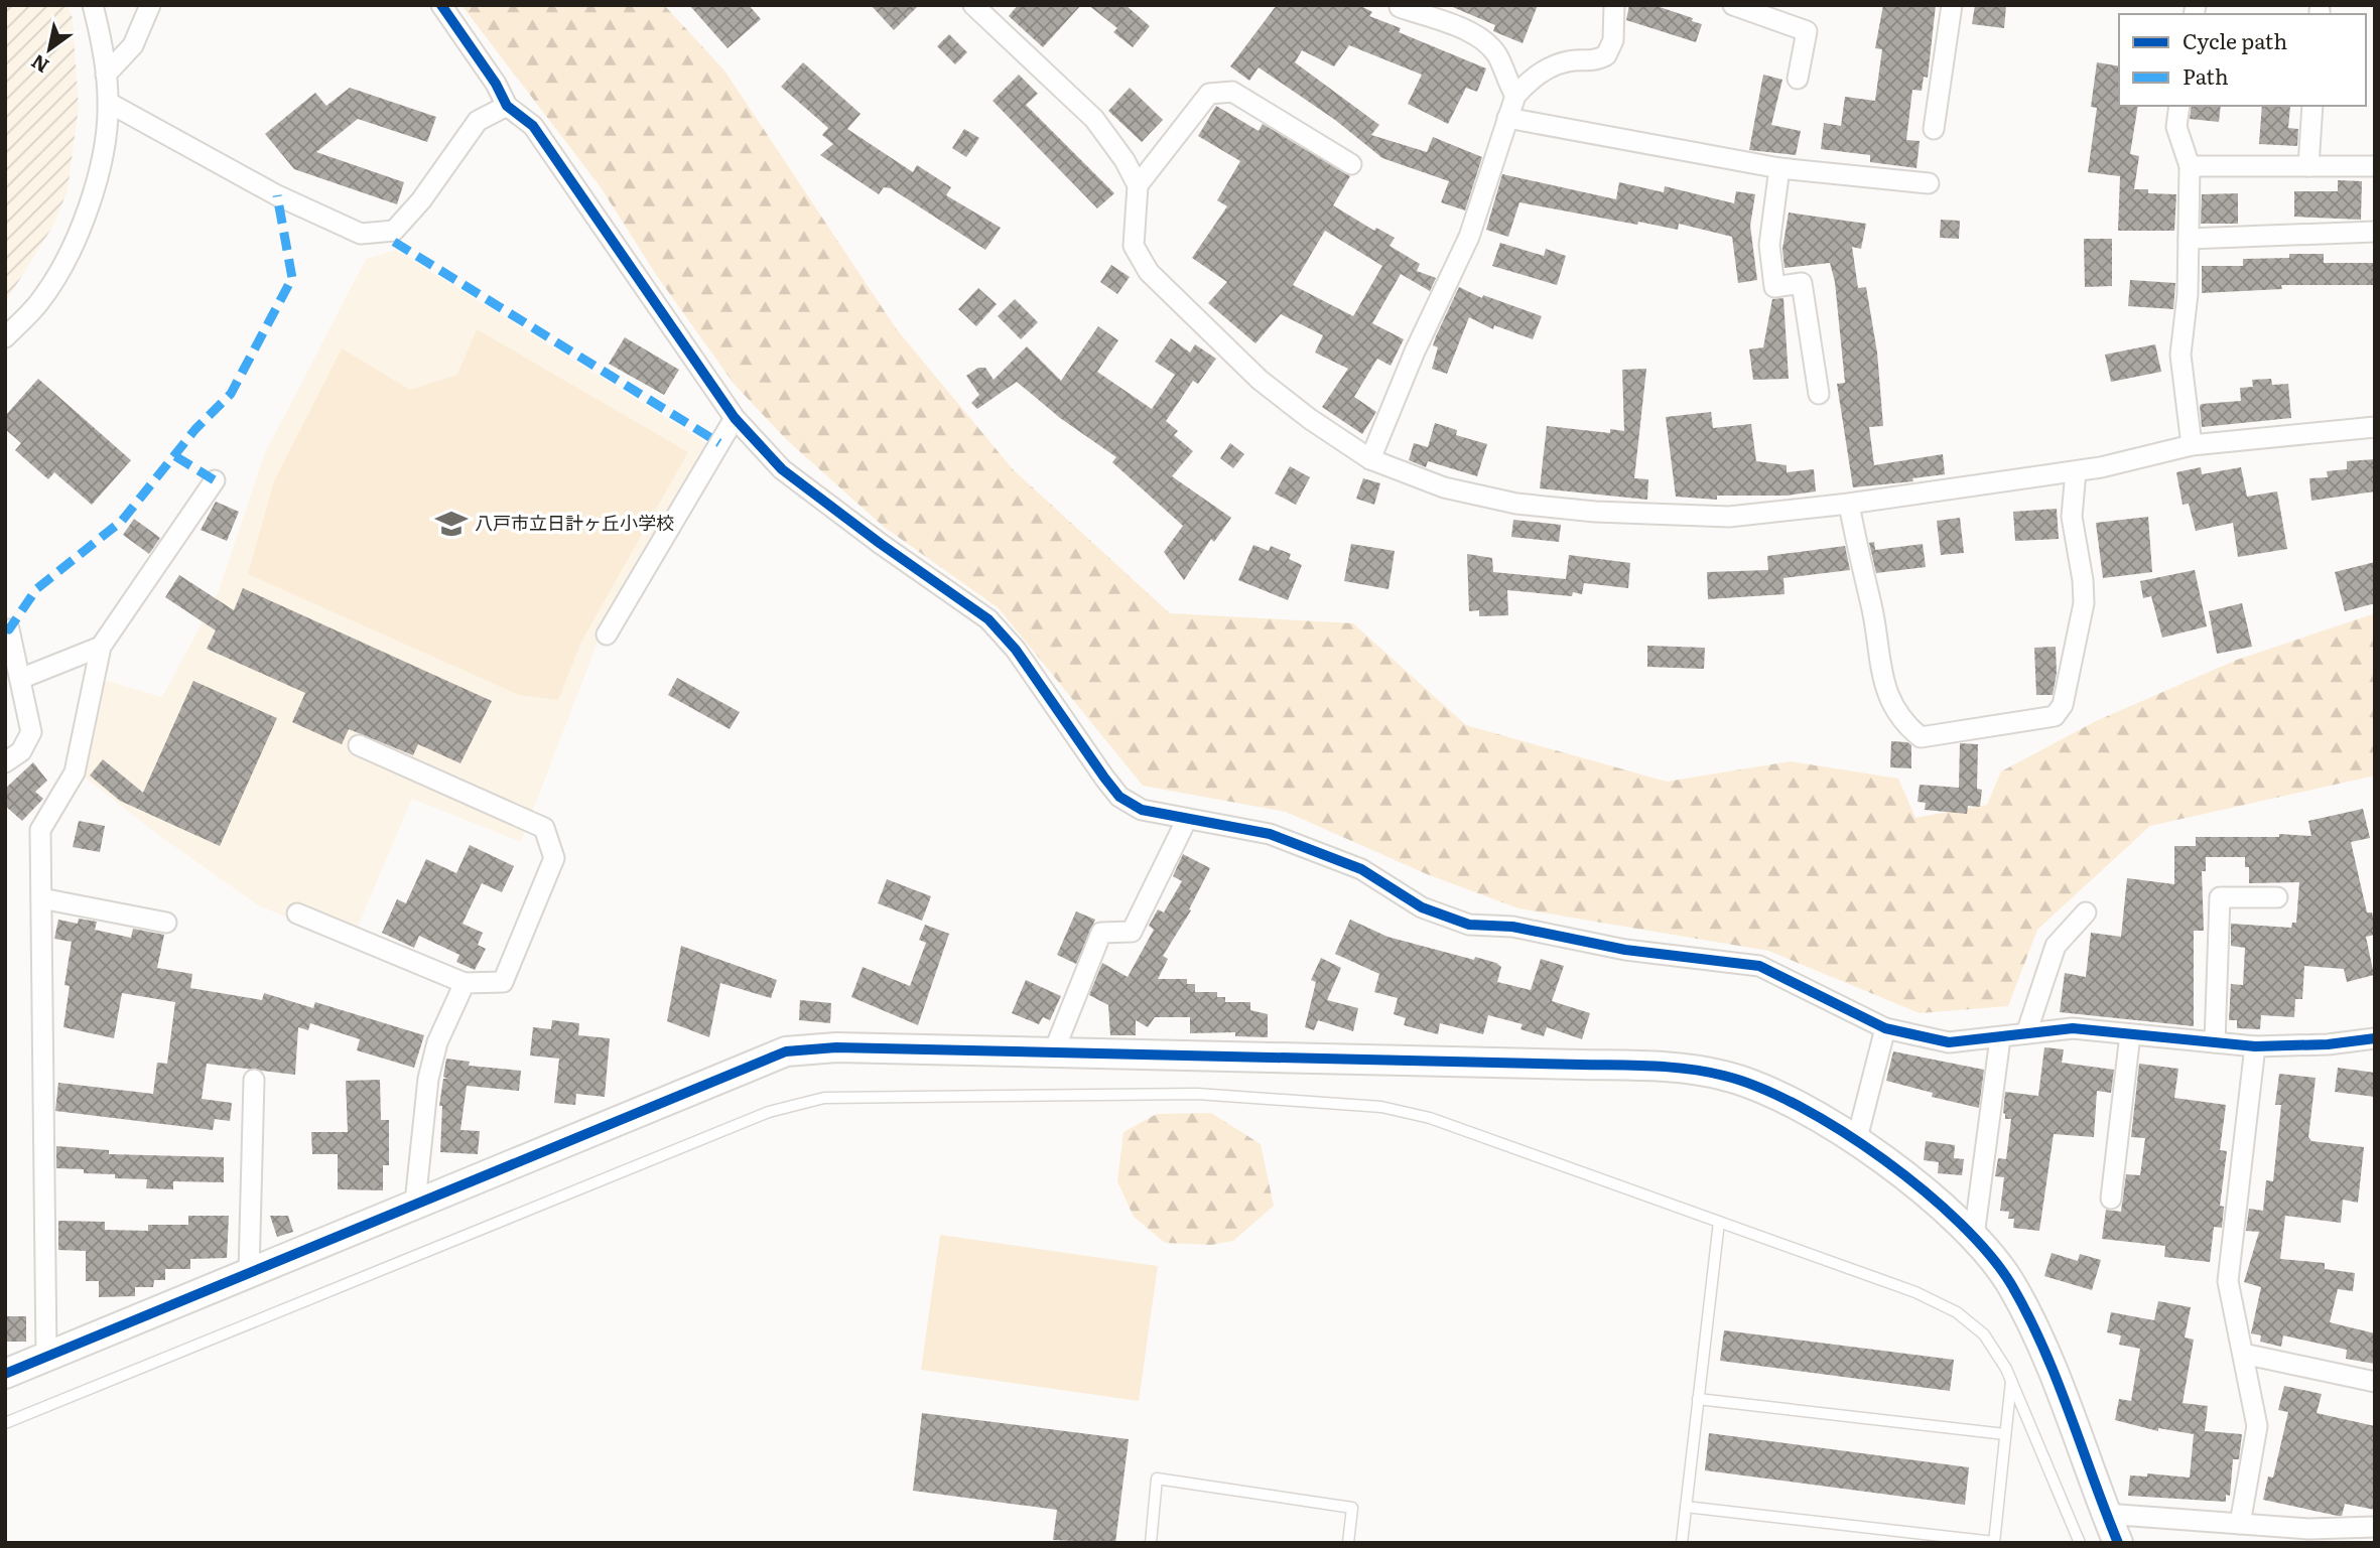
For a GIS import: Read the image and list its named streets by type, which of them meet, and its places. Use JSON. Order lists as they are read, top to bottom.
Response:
{
  "places": {
    "school or university": ["八戸市立日計ヶ丘小学校"]
  },
  "legend": ["Cycle path", "Path"],
  "north": "bottom left"
}
